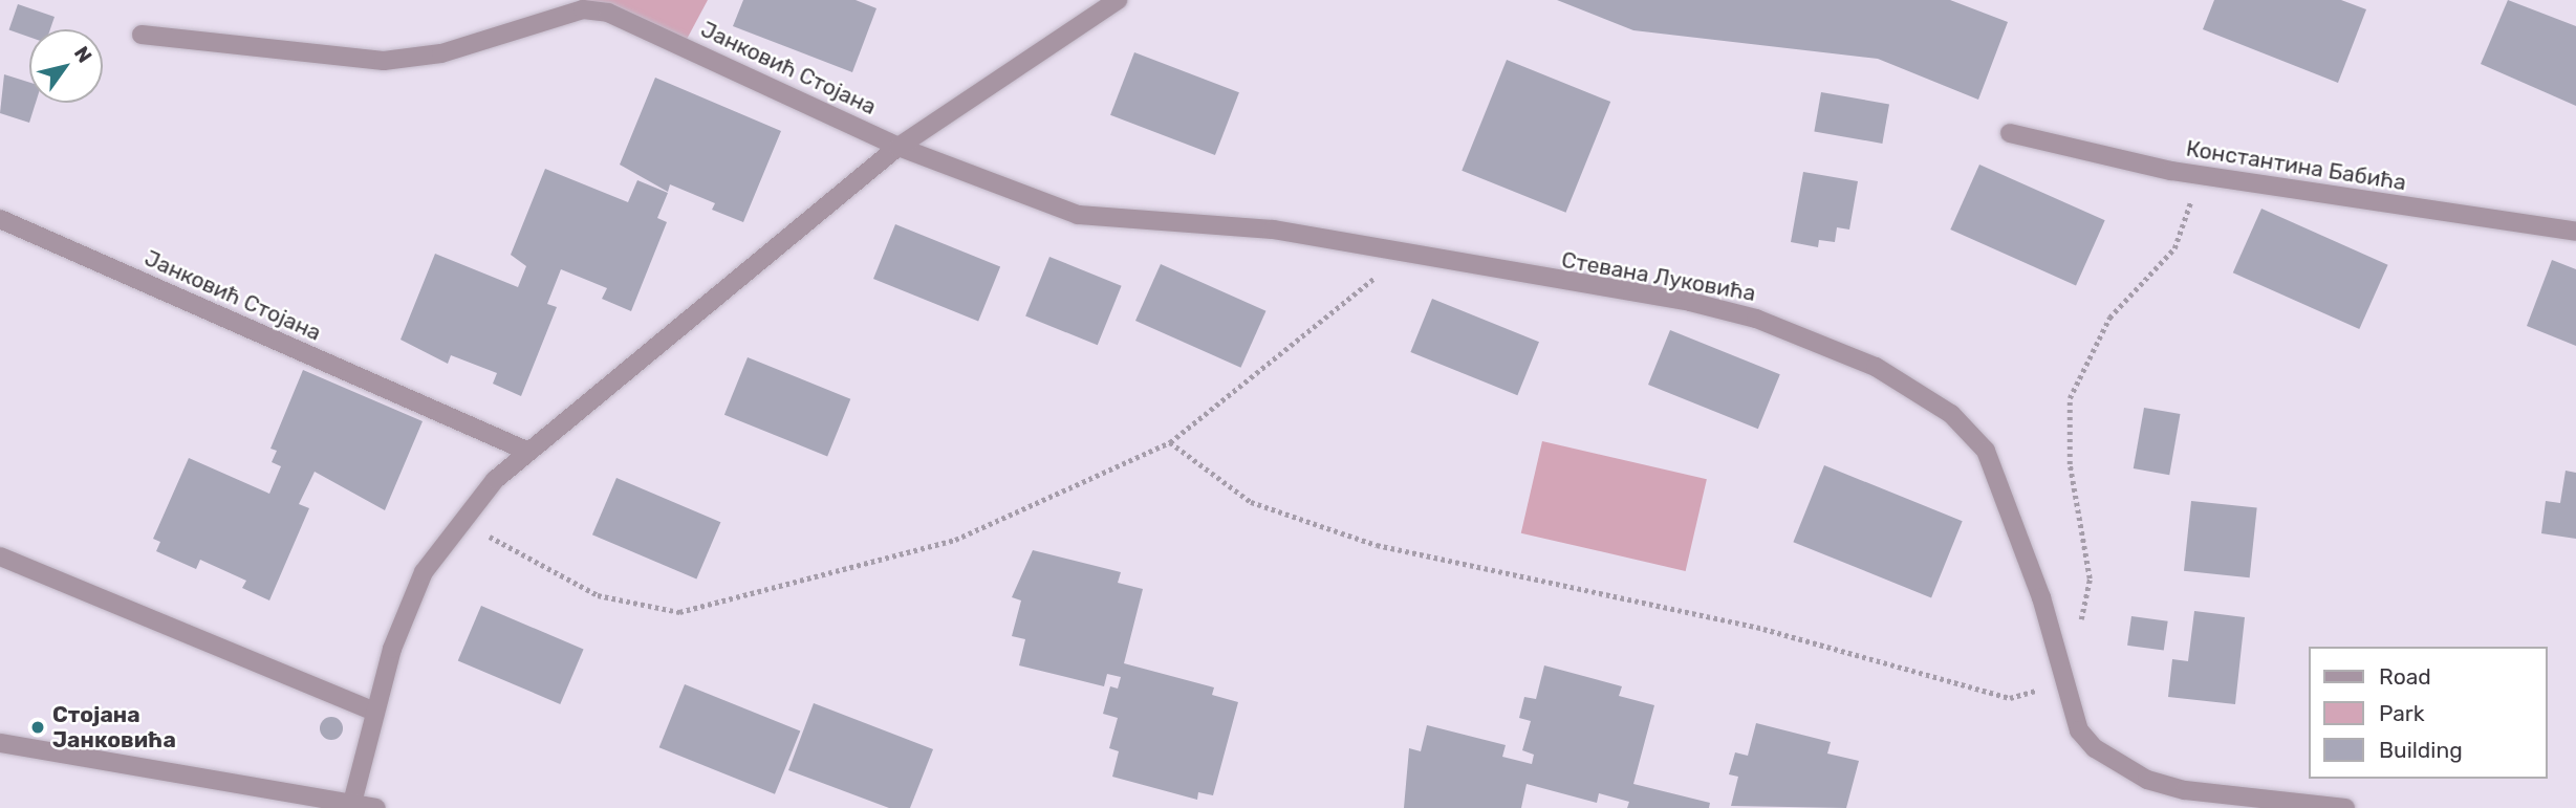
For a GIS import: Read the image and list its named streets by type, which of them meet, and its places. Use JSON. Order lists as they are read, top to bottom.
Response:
{
  "streets": {
    "street": ["Јанковић Стојана", "Константина Бабића", "Стевана Луковића"]
  },
  "crossings": [
    ["Јанковић Стојана", "Стевана Луковића"]
  ],
  "places": ["Стојана Јанковића"],
  "legend": ["Road", "Park", "Building"],
  "north": "top right"
}
